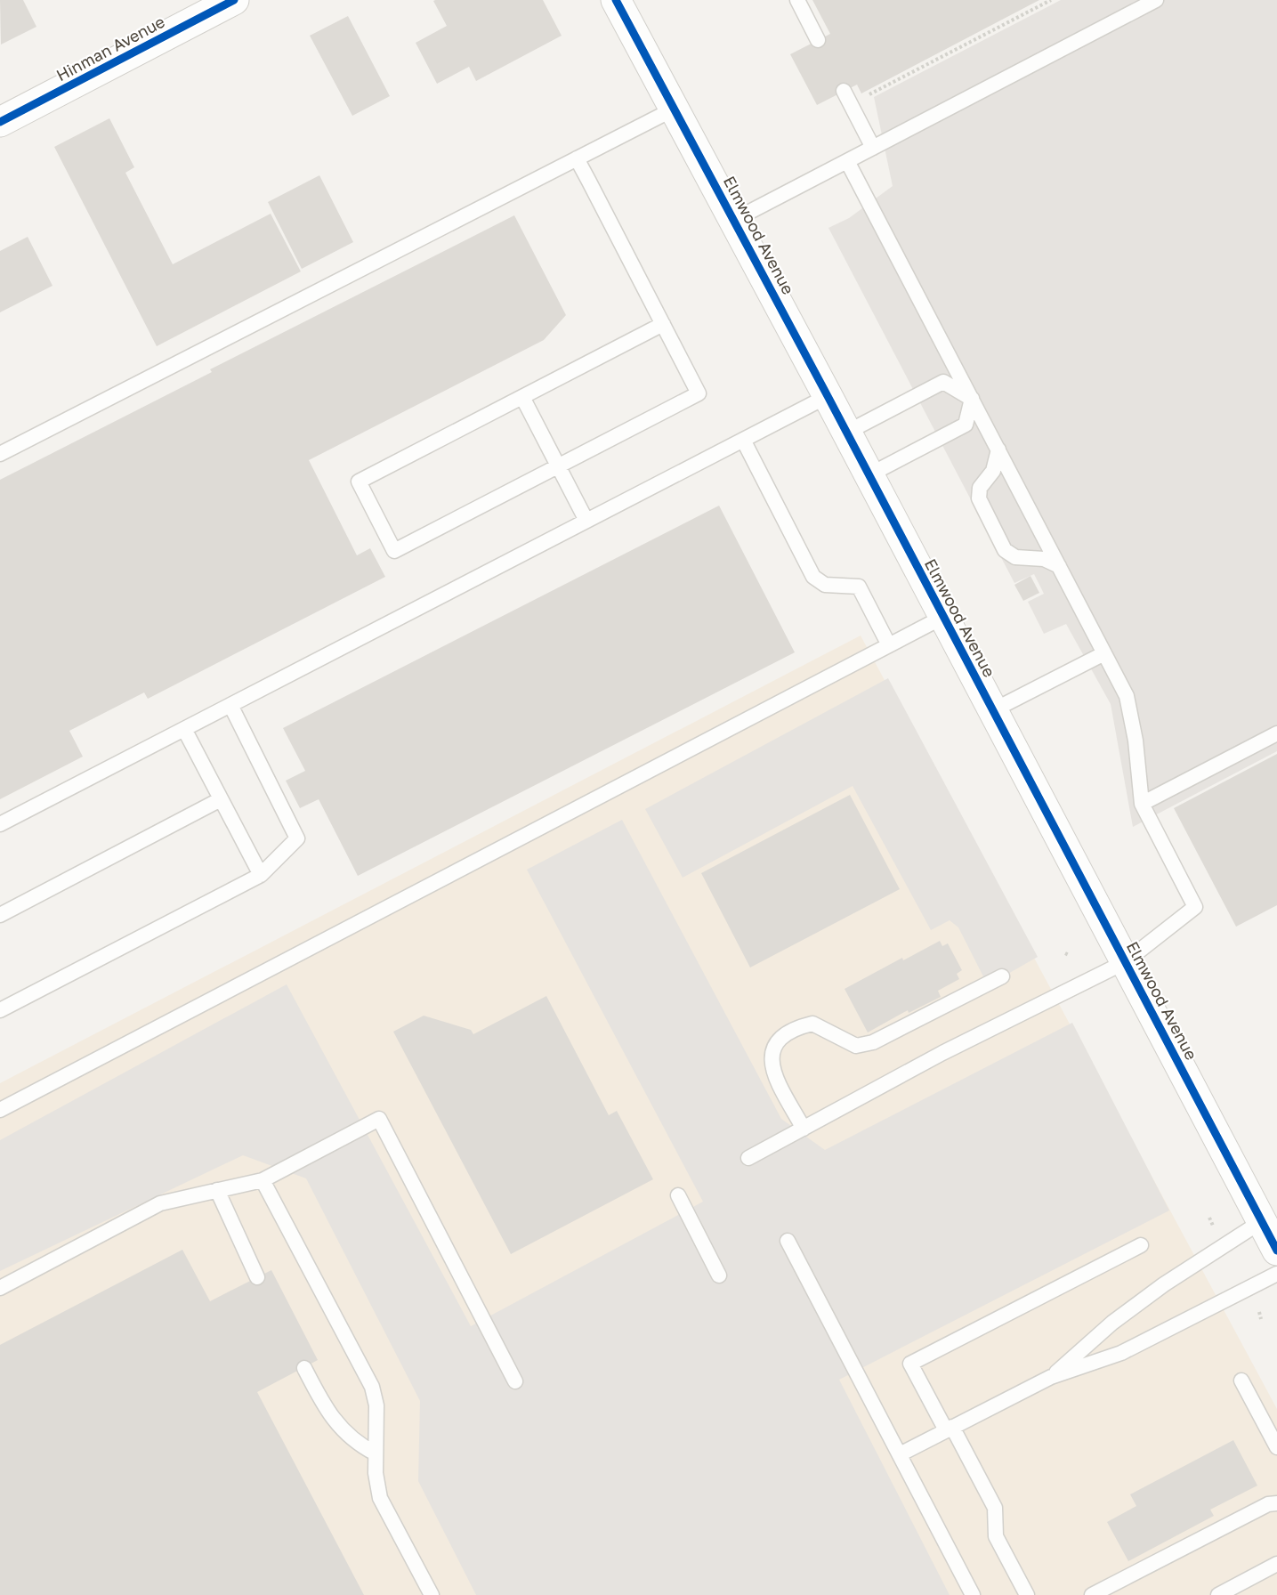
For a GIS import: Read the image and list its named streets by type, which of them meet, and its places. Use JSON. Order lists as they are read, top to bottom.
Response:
{
  "streets": {
    "street": ["Hinman Avenue", "Elmwood Avenue"]
  }
}
